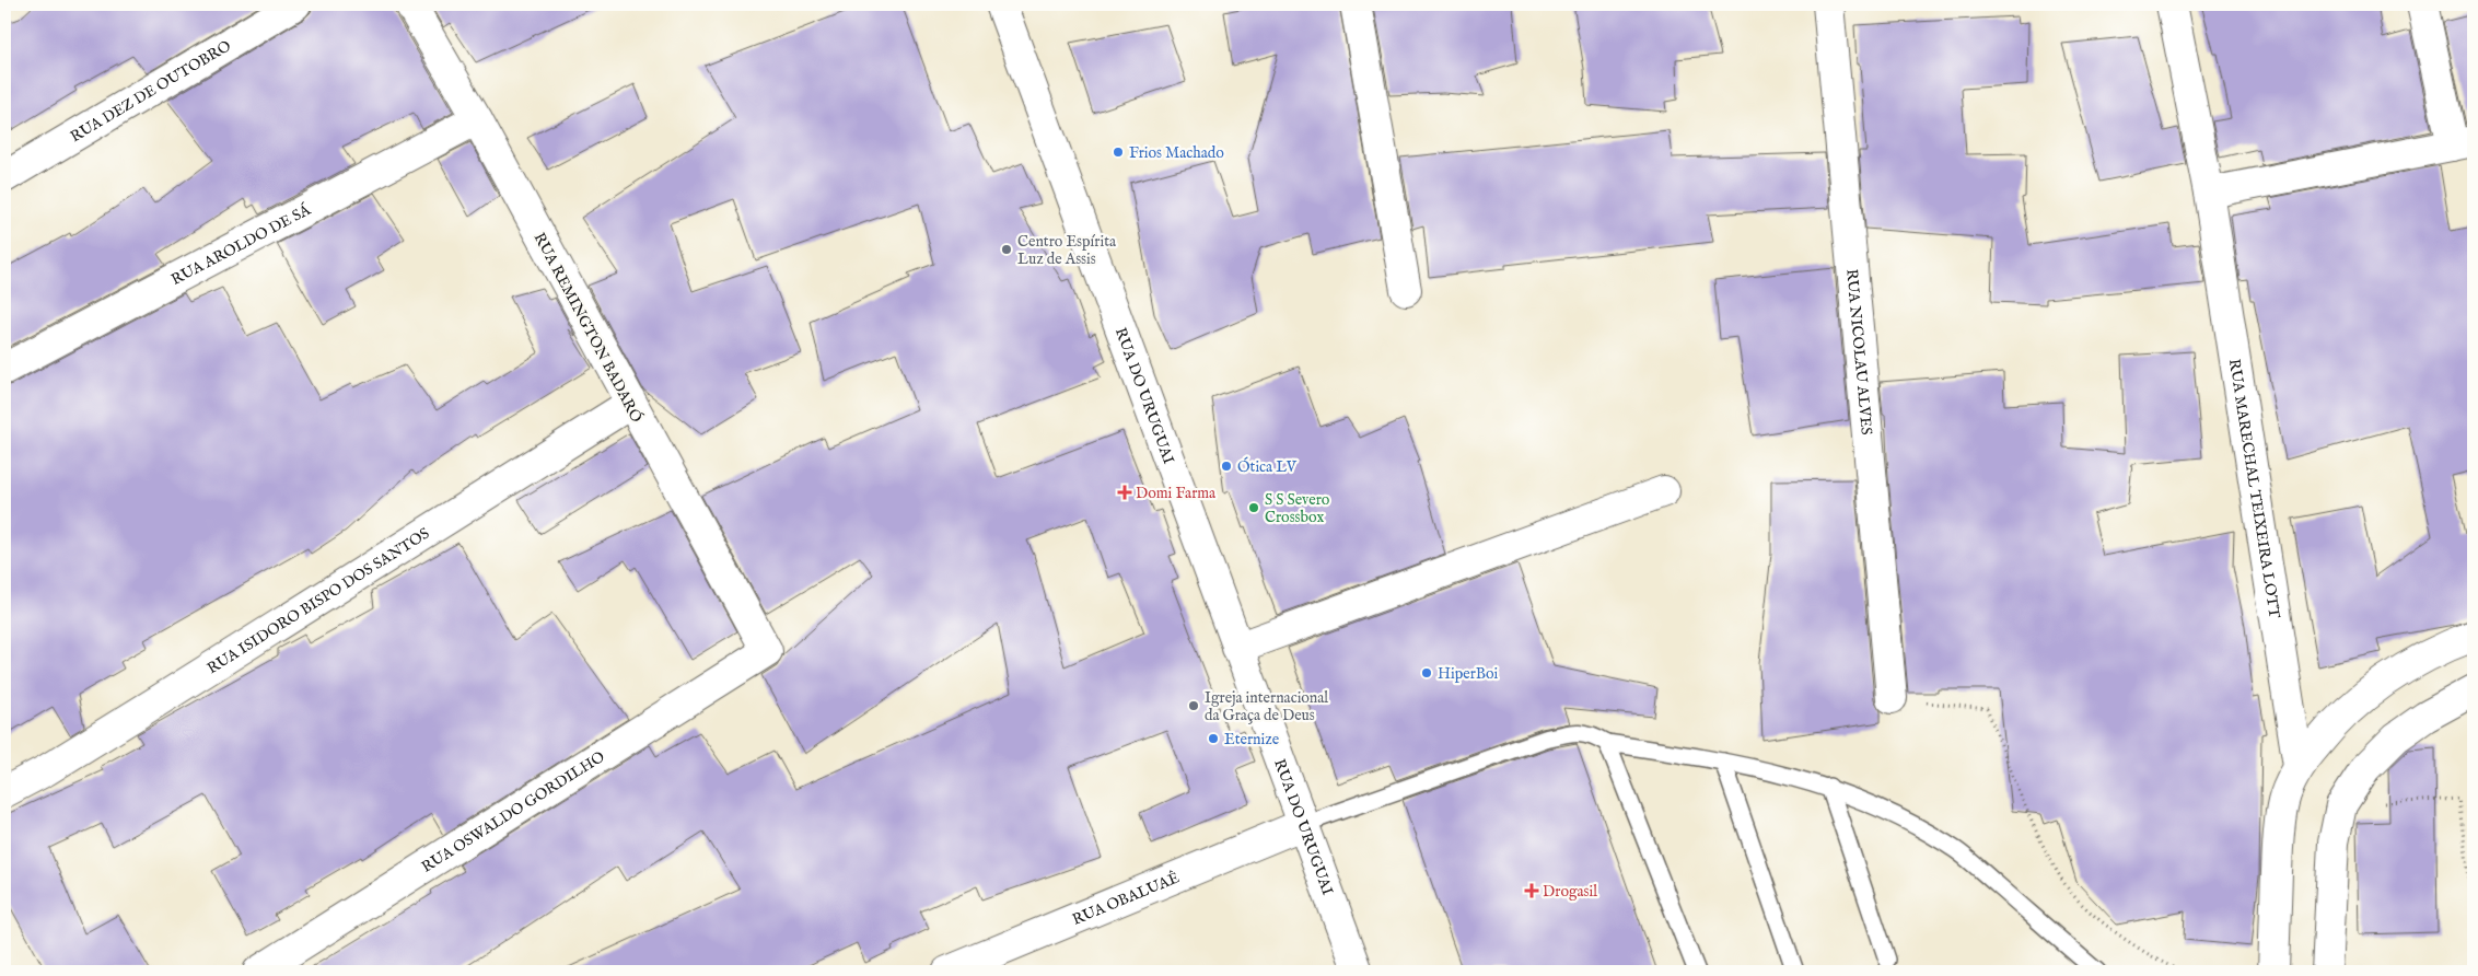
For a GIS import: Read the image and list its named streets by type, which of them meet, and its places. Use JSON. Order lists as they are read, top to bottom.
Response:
{
  "streets": {
    "street": [
      "RUA DEZ DE OUTOBRO",
      "RUA AROLDO DE SÁ",
      "RUA REMINGTON BADARÓ",
      "RUA NICOLAU ALVES",
      "RUA DO URUGUAI",
      "RUA MARECHAL TEIXEIRA LOTT",
      "RUA ISIDORO BISPO DOS SANTOS",
      "RUA OSWALDO GORDILHO",
      "RUA OBALUAÊ"
    ]
  },
  "crossings": [
    ["RUA AROLDO DE SÁ", "RUA REMINGTON BADARÓ"],
    ["RUA REMINGTON BADARÓ", "RUA ISIDORO BISPO DOS SANTOS"],
    ["RUA REMINGTON BADARÓ", "RUA OSWALDO GORDILHO"],
    ["RUA DO URUGUAI", "RUA OBALUAÊ"]
  ],
  "places": {
    "other": [
      "Frios Machado",
      "Centro Espírita Luz de Assis",
      "Ótica LV",
      "S S Severo Crossbox",
      "HiperBoi",
      "Igreja internacional da Graça de Deus",
      "Eternize"
    ],
    "health": ["Domi Farma", "Drogasil"]
  }
}
